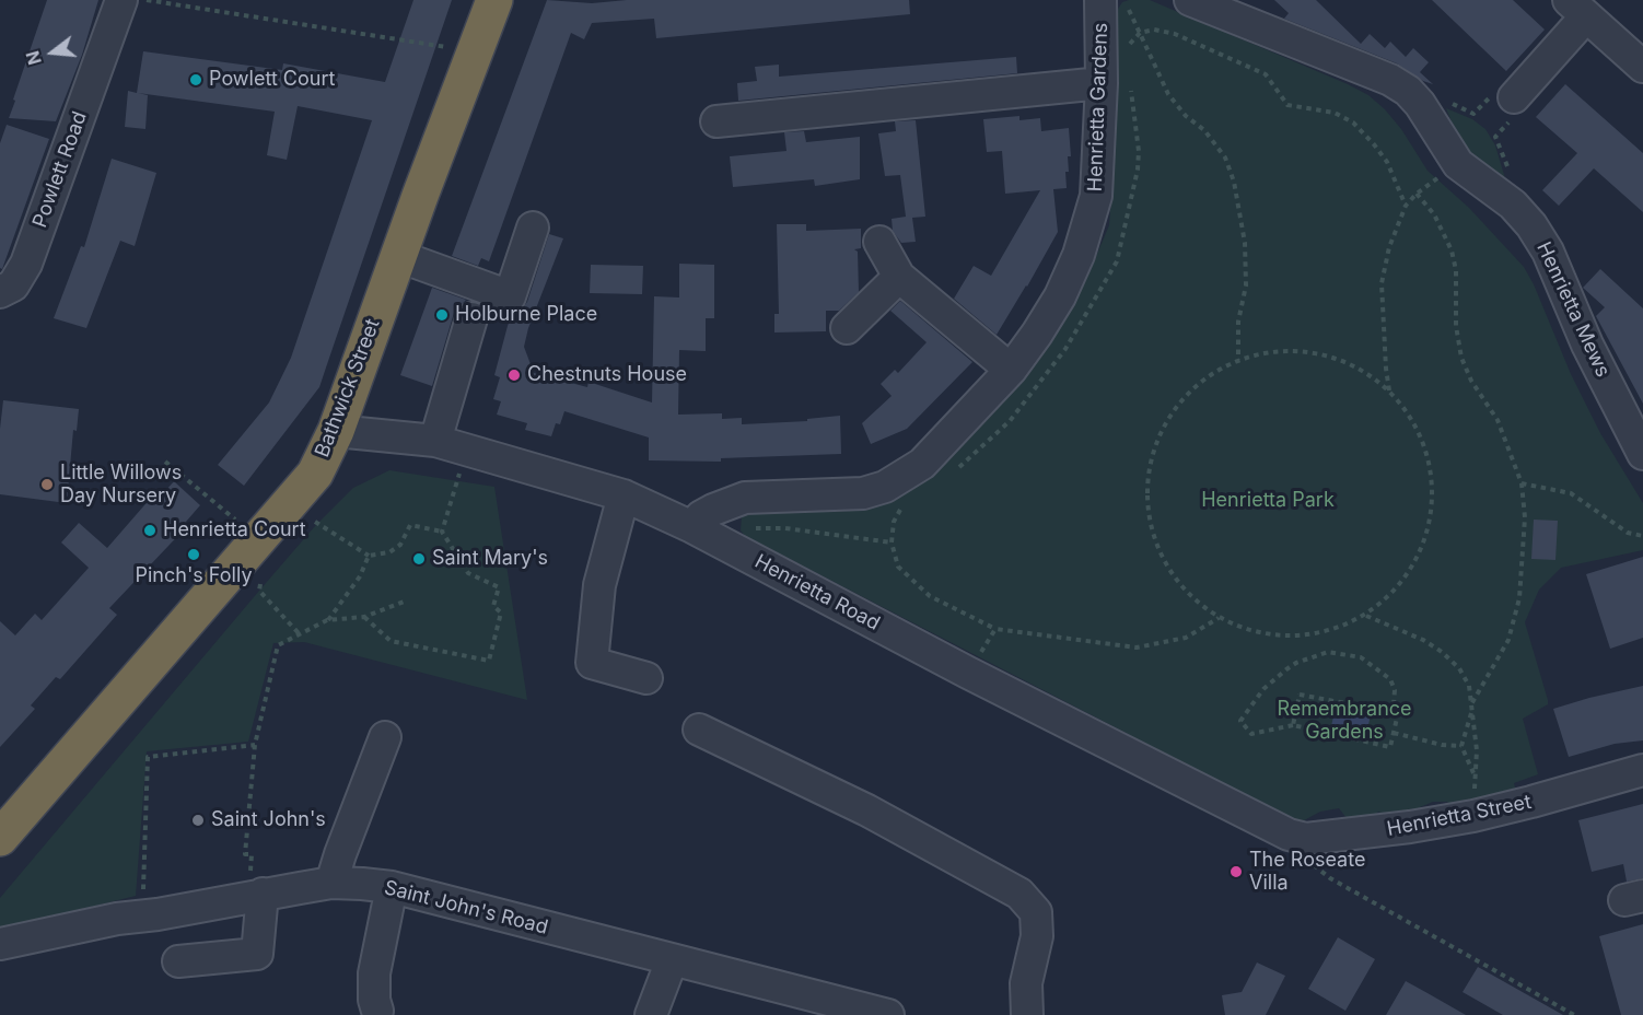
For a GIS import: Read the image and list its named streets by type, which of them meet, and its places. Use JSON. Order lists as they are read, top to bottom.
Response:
{
  "streets": {
    "highway": ["Bathwick Street"],
    "street": [
      "Henrietta Gardens",
      "Powlett Road",
      "Henrietta Mews",
      "Henrietta Road",
      "Henrietta Street",
      "Saint John's Road"
    ]
  },
  "crossings": [
    ["Henrietta Gardens", "Henrietta Road"],
    ["Bathwick Street", "Henrietta Road"],
    ["Henrietta Road", "Henrietta Street"]
  ],
  "parks": ["Henrietta Park", "Remembrance Gardens"],
  "places": [
    "Powlett Court",
    "Holburne Place",
    "Chestnuts House",
    "Little Willows Day Nursery",
    "Henrietta Court",
    "Pinch's Folly",
    "Saint Mary's",
    "Saint John's",
    "The Roseate Villa"
  ],
  "north": "left"
}
